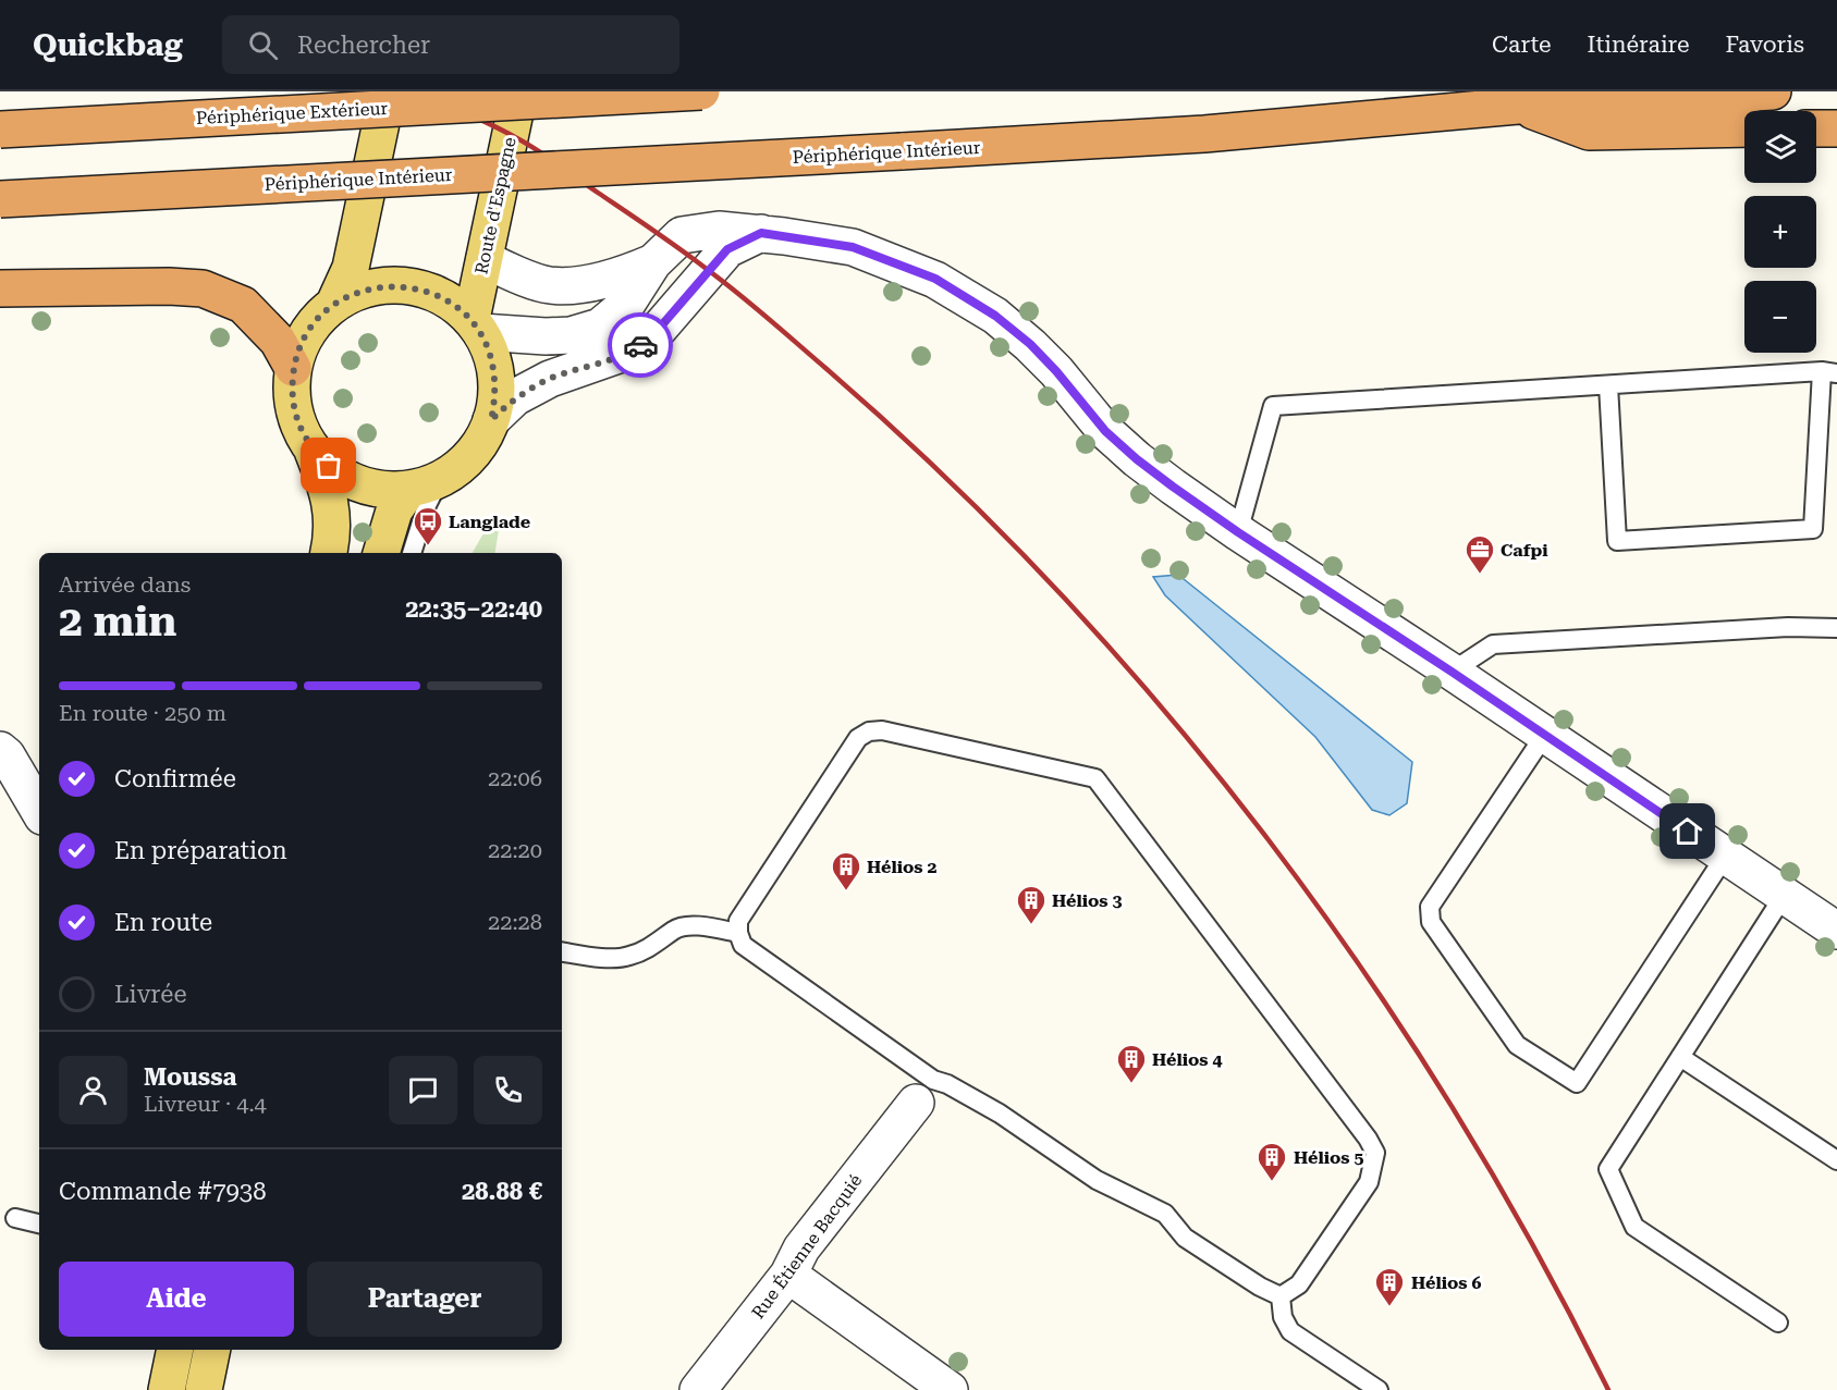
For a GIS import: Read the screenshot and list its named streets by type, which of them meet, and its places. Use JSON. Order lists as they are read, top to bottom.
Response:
{
  "streets": {
    "highway": ["Périphérique Extérieur", "Périphérique Intérieur"],
    "main road": ["Route d'Espagne"],
    "street": ["Rue Étienne Bacquié"]
  },
  "places": {
    "bus stop": ["Langlade"],
    "office": ["Cafpi"],
    "building": [
      "Hélios 2",
      "Hélios 3",
      "Hélios 4",
      "Hélios 5",
      "Hélios 6"
    ]
  },
  "page": {
    "header": "Quickbag",
    "search": "Rechercher",
    "nav": ["Carte", "Itinéraire", "Favoris"],
    "map_buttons": ["+", "−"],
    "heading": ["2 min", "Arrivée dans", "22:35–22:40"],
    "panel": [
      "Moussa",
      "Livreur · 4.4",
      "Commande #7938",
      "28.88 €"
    ],
    "bar": "En route · 250 m",
    "list": [
      ["Confirmée", "22:06"],
      ["En préparation", "22:20"],
      ["En route", "22:28"],
      "Livrée"
    ],
    "buttons": ["Aide", "Partager"]
  }
}
